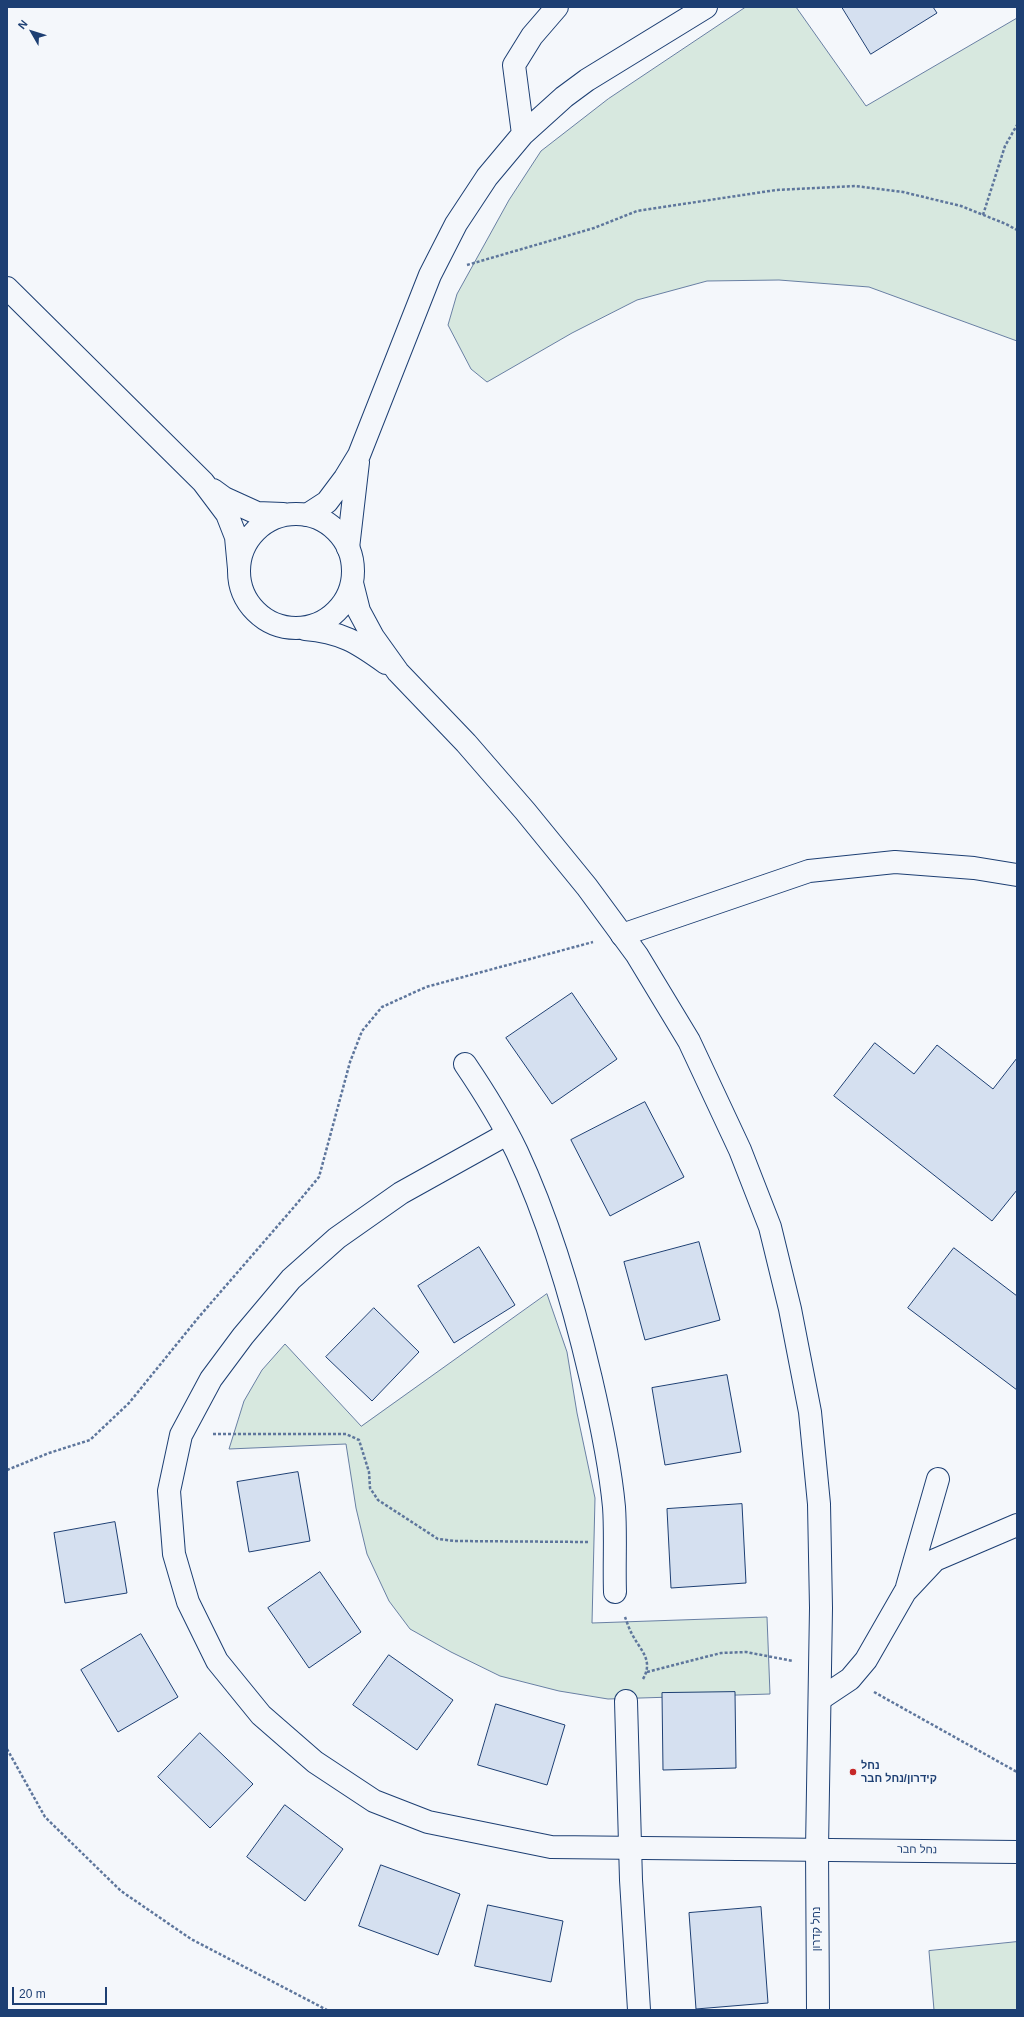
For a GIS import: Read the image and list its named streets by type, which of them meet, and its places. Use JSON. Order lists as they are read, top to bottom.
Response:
{
  "streets": {
    "street": ["נחל חבר", "נחל קדרון"]
  },
  "crossings": [
    ["נחל חבר", "נחל קדרון"]
  ],
  "places": ["נחל קידרון/נחל חבר"],
  "scale_bar": "20 m",
  "north": "top left"
}
